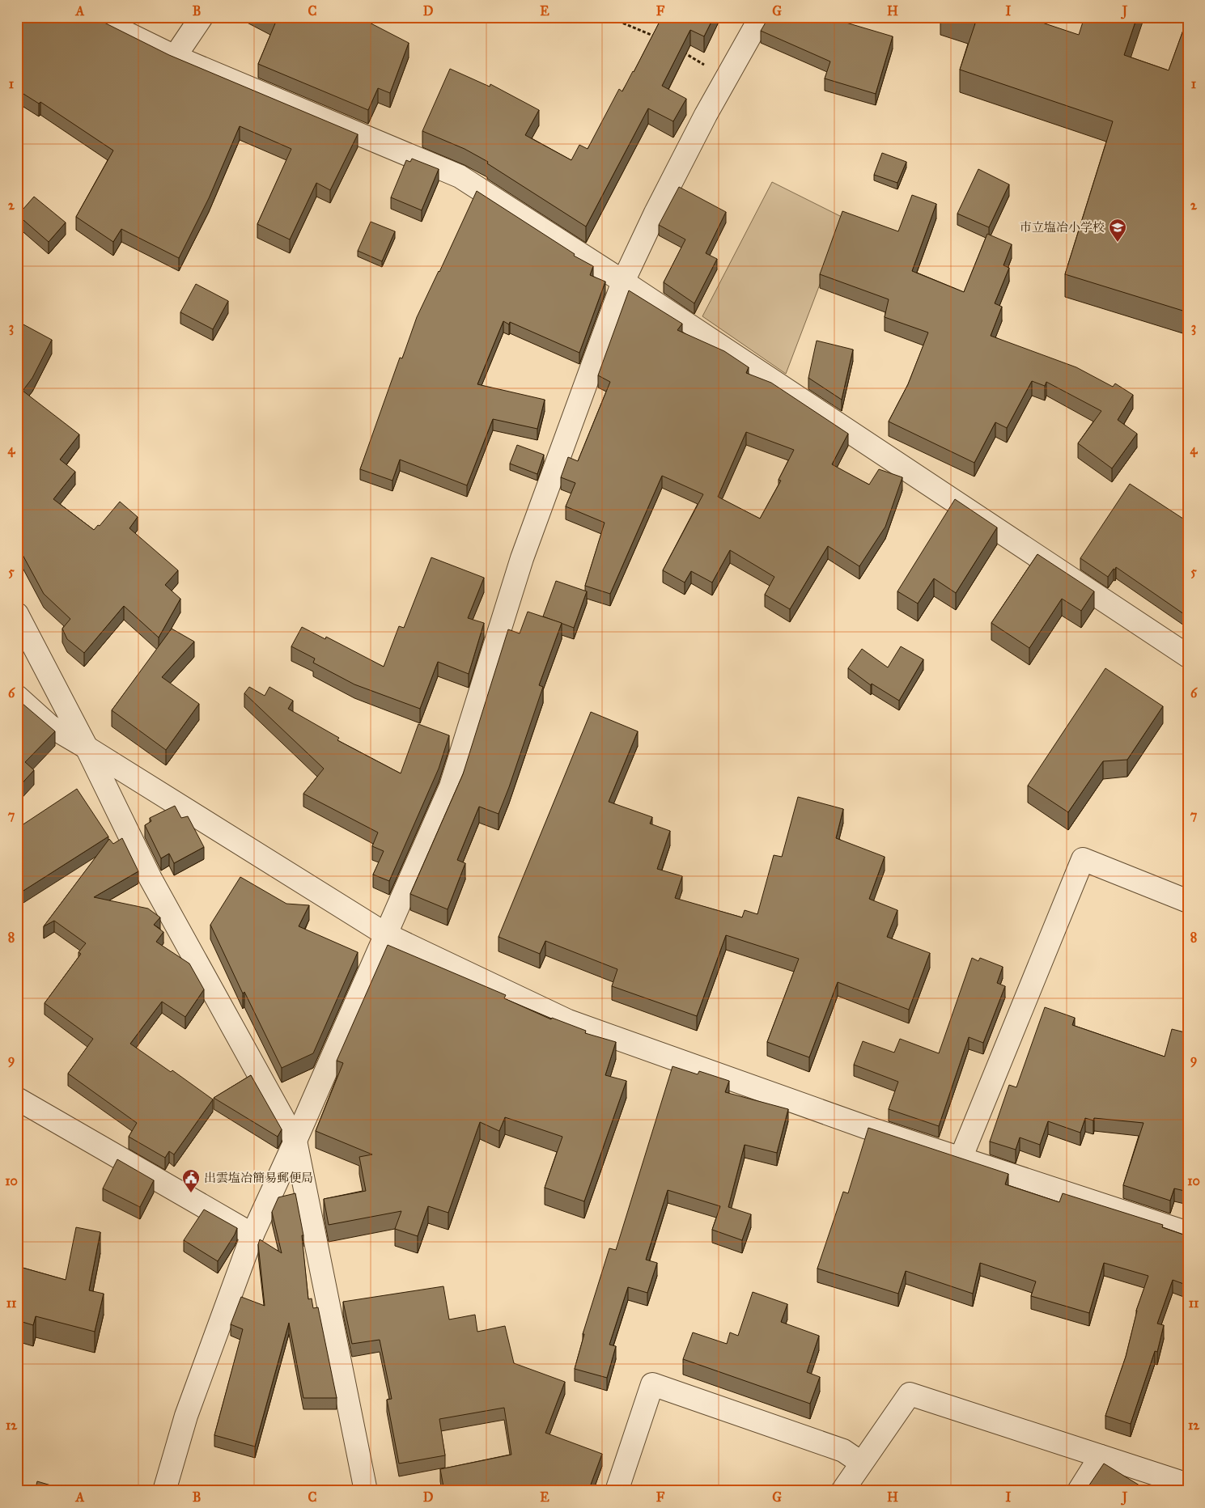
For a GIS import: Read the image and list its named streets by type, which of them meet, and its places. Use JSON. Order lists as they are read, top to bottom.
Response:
{
  "places": {
    "school or university": ["市立塩冶小学校"],
    "public building": ["出雲塩冶簡易郵便局"]
  },
  "grid": {
    "columns": [
      "A",
      "B",
      "C",
      "D",
      "E",
      "F",
      "G",
      "H",
      "I",
      "J"
    ],
    "rows": [
      "1",
      "2",
      "3",
      "4",
      "5",
      "6",
      "7",
      "8",
      "9",
      "10",
      "11",
      "12"
    ]
  }
}
